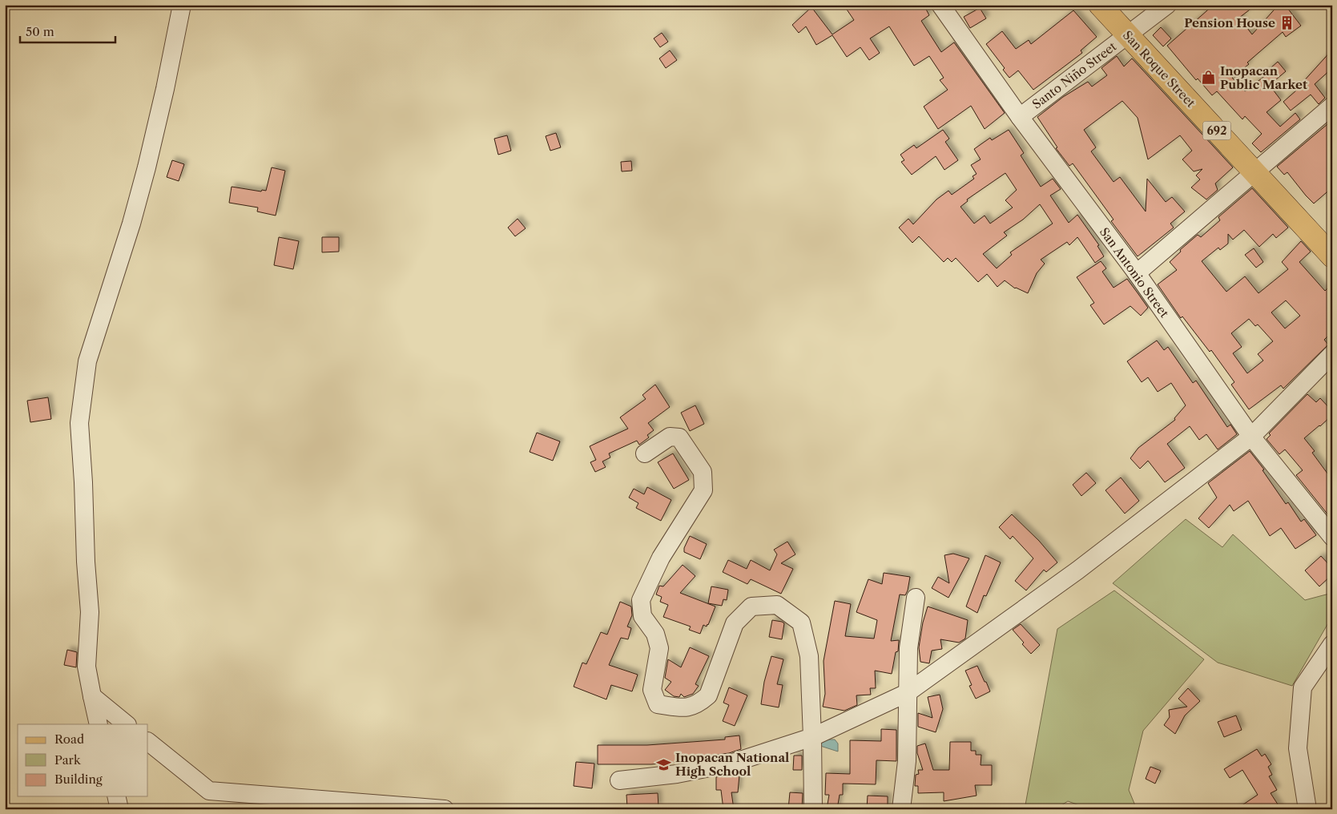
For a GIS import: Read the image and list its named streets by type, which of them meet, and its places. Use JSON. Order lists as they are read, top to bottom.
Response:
{
  "streets": {
    "main road": ["San Roque Street", "692"],
    "street": ["Santo Niño Street", "San Antonio Street"]
  },
  "crossings": [
    ["San Roque Street", "Santo Niño Street"],
    ["Santo Niño Street", "San Antonio Street"]
  ],
  "places": {
    "building": ["Pension House"],
    "shop": ["Inopacan Public Market"],
    "school or university": ["Inopacan National High School"]
  },
  "legend": ["Road", "Park", "Building"],
  "scale_bar": "50 m"
}
